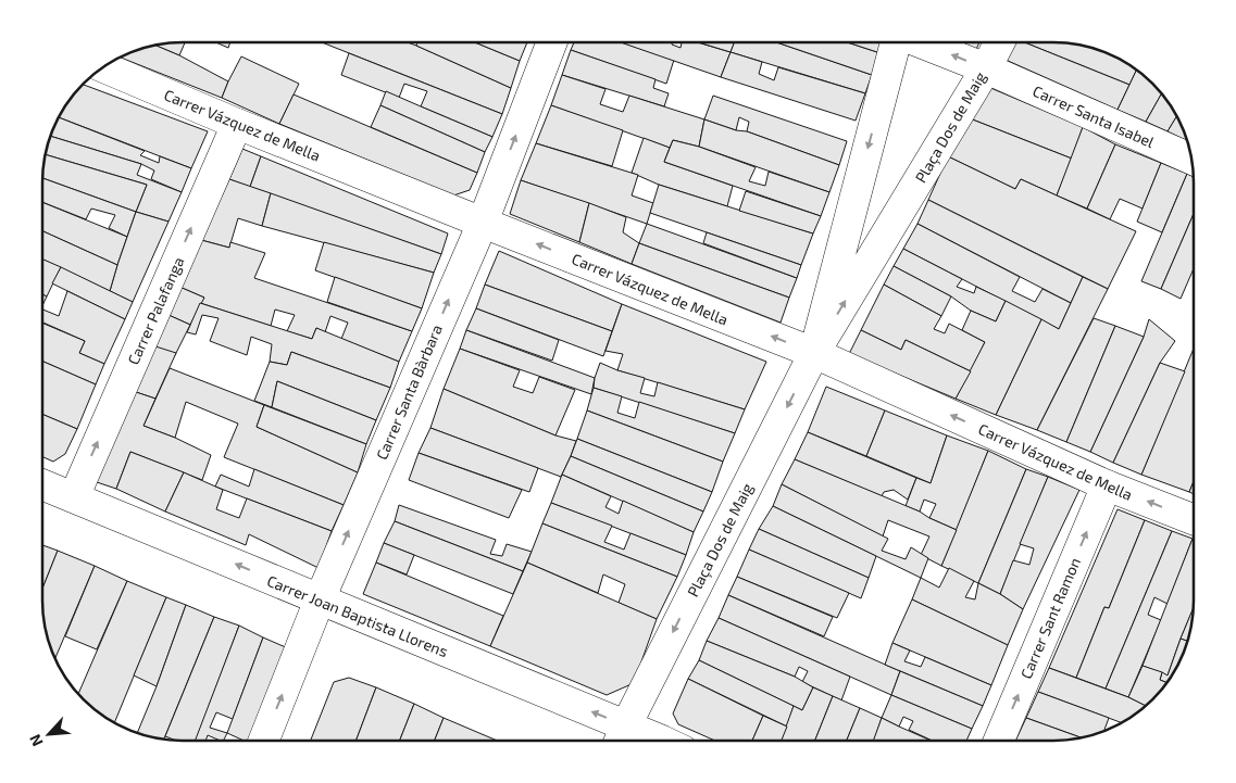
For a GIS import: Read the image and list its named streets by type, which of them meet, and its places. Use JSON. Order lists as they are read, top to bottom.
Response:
{
  "streets": {
    "street": [
      "Carrer Santa Isabel",
      "Carrer Vázquez de Mella",
      "Plaça Dos de Maig",
      "Carrer Palafanga",
      "Carrer Santa Bàrbara",
      "Carrer Joan Baptista Llorens",
      "Carrer Sant Ramon"
    ]
  },
  "crossings": [
    ["Carrer Santa Isabel", "Plaça Dos de Maig"],
    ["Carrer Vázquez de Mella", "Plaça Dos de Maig"],
    ["Carrer Vázquez de Mella", "Carrer Palafanga"],
    ["Carrer Vázquez de Mella", "Carrer Santa Bàrbara"],
    ["Carrer Vázquez de Mella", "Carrer Sant Ramon"],
    ["Plaça Dos de Maig", "Carrer Joan Baptista Llorens"],
    ["Carrer Palafanga", "Carrer Joan Baptista Llorens"],
    ["Carrer Santa Bàrbara", "Carrer Joan Baptista Llorens"]
  ],
  "one_way": [
    "Carrer Vázquez de Mella",
    "Carrer Palafanga",
    "Carrer Santa Bàrbara",
    "Carrer Joan Baptista Llorens",
    "Carrer Sant Ramon"
  ],
  "north": "bottom left"
}
